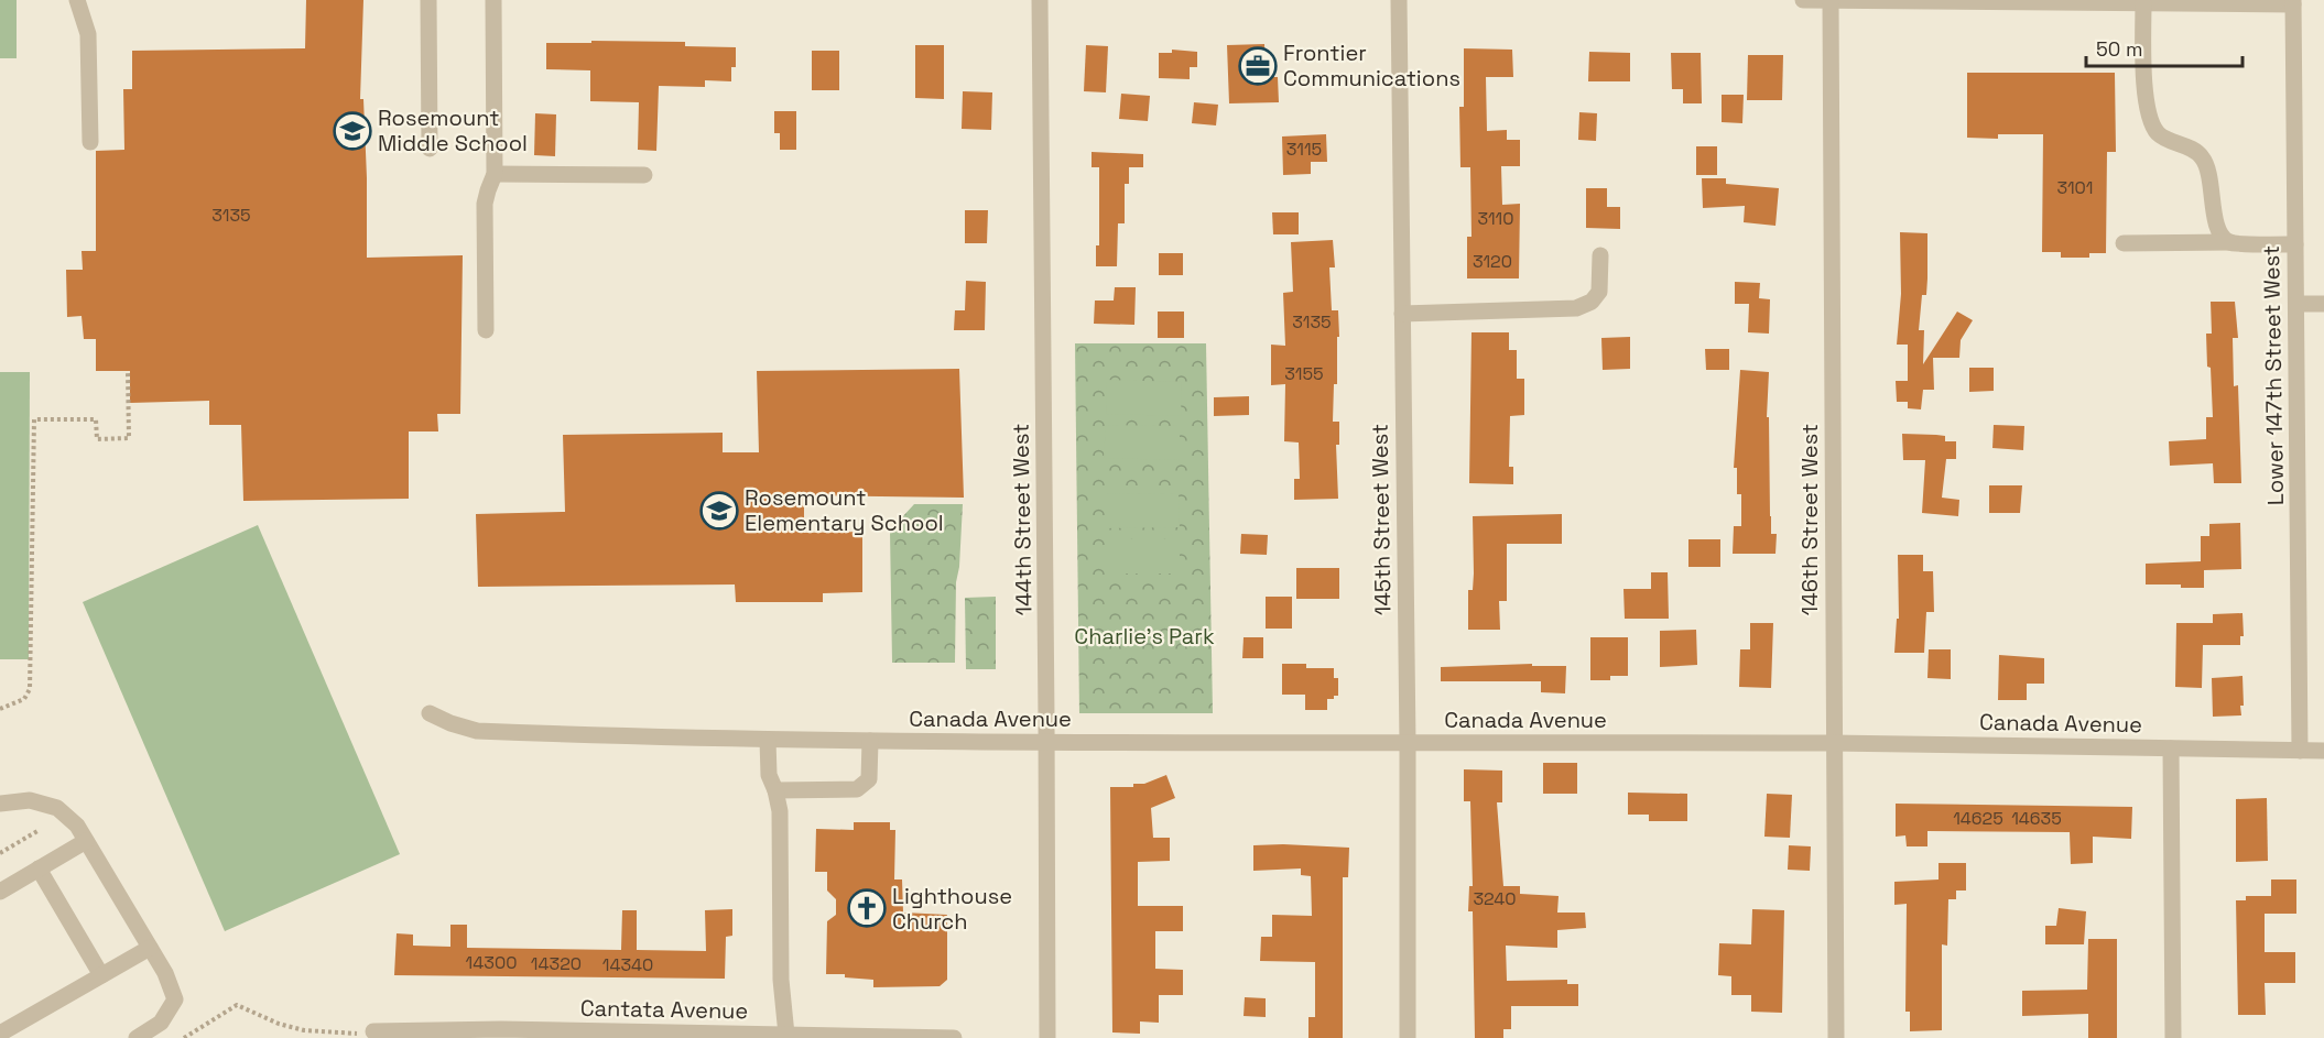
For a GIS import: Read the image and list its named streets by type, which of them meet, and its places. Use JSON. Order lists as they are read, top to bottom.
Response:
{
  "streets": {
    "street": [
      "Lower 147th Street West",
      "144th Street West",
      "145th Street West",
      "146th Street West",
      "Canada Avenue",
      "Cantata Avenue"
    ]
  },
  "crossings": [
    ["Lower 147th Street West", "Canada Avenue"],
    ["144th Street West", "Canada Avenue"],
    ["145th Street West", "Canada Avenue"],
    ["146th Street West", "Canada Avenue"]
  ],
  "parks": ["Charlie's Park"],
  "places": {
    "office": ["Frontier Communications"],
    "school or university": ["Rosemount Middle School", "Rosemount Elementary School"],
    "church": ["Lighthouse Church"]
  },
  "house_numbers": [
    "3115",
    "3101",
    "3135",
    "3110",
    "3120",
    "3135",
    "3155",
    "14625",
    "14635",
    "3240",
    "14300",
    "14320",
    "14340"
  ],
  "scale_bar": "50 m"
}
